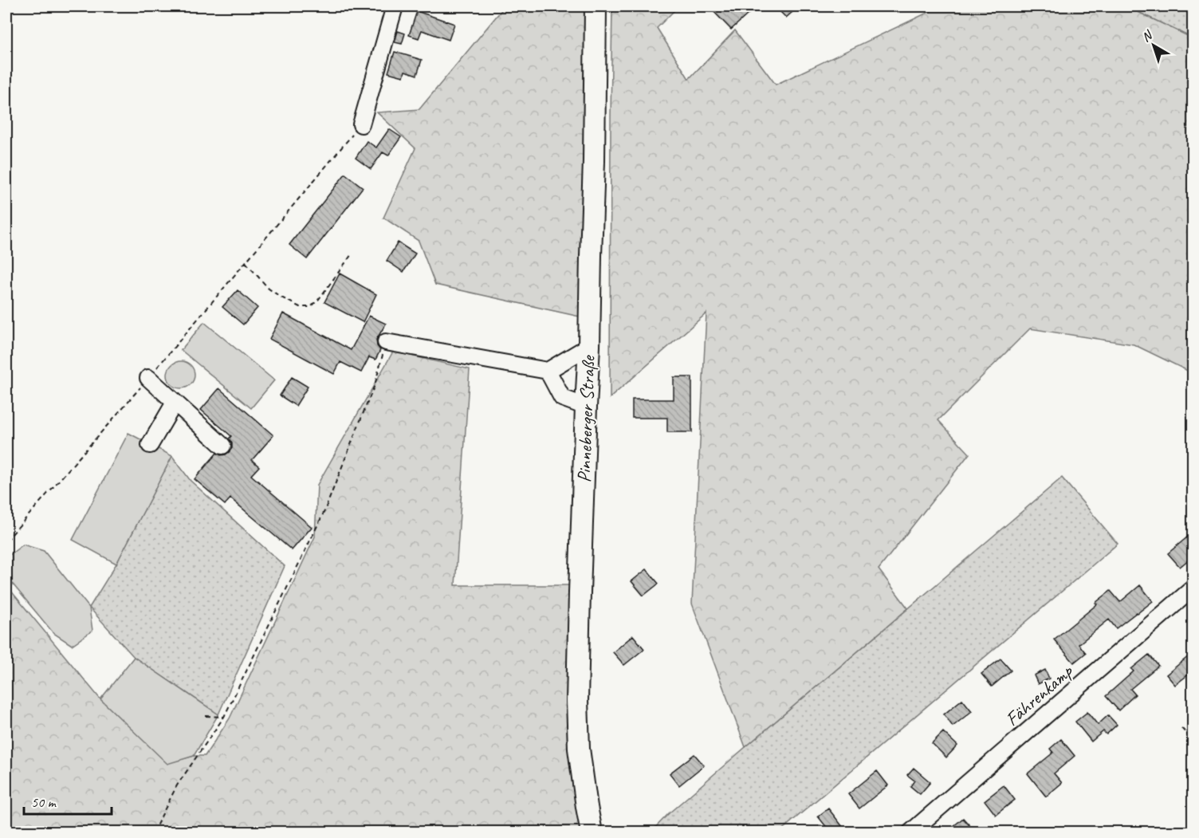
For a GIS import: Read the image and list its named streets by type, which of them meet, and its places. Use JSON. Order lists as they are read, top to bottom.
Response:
{
  "streets": {
    "main road": ["Pinneberger Straße"],
    "street": ["Fährenkamp"]
  },
  "scale_bar": "50 m",
  "north": "top left"
}
